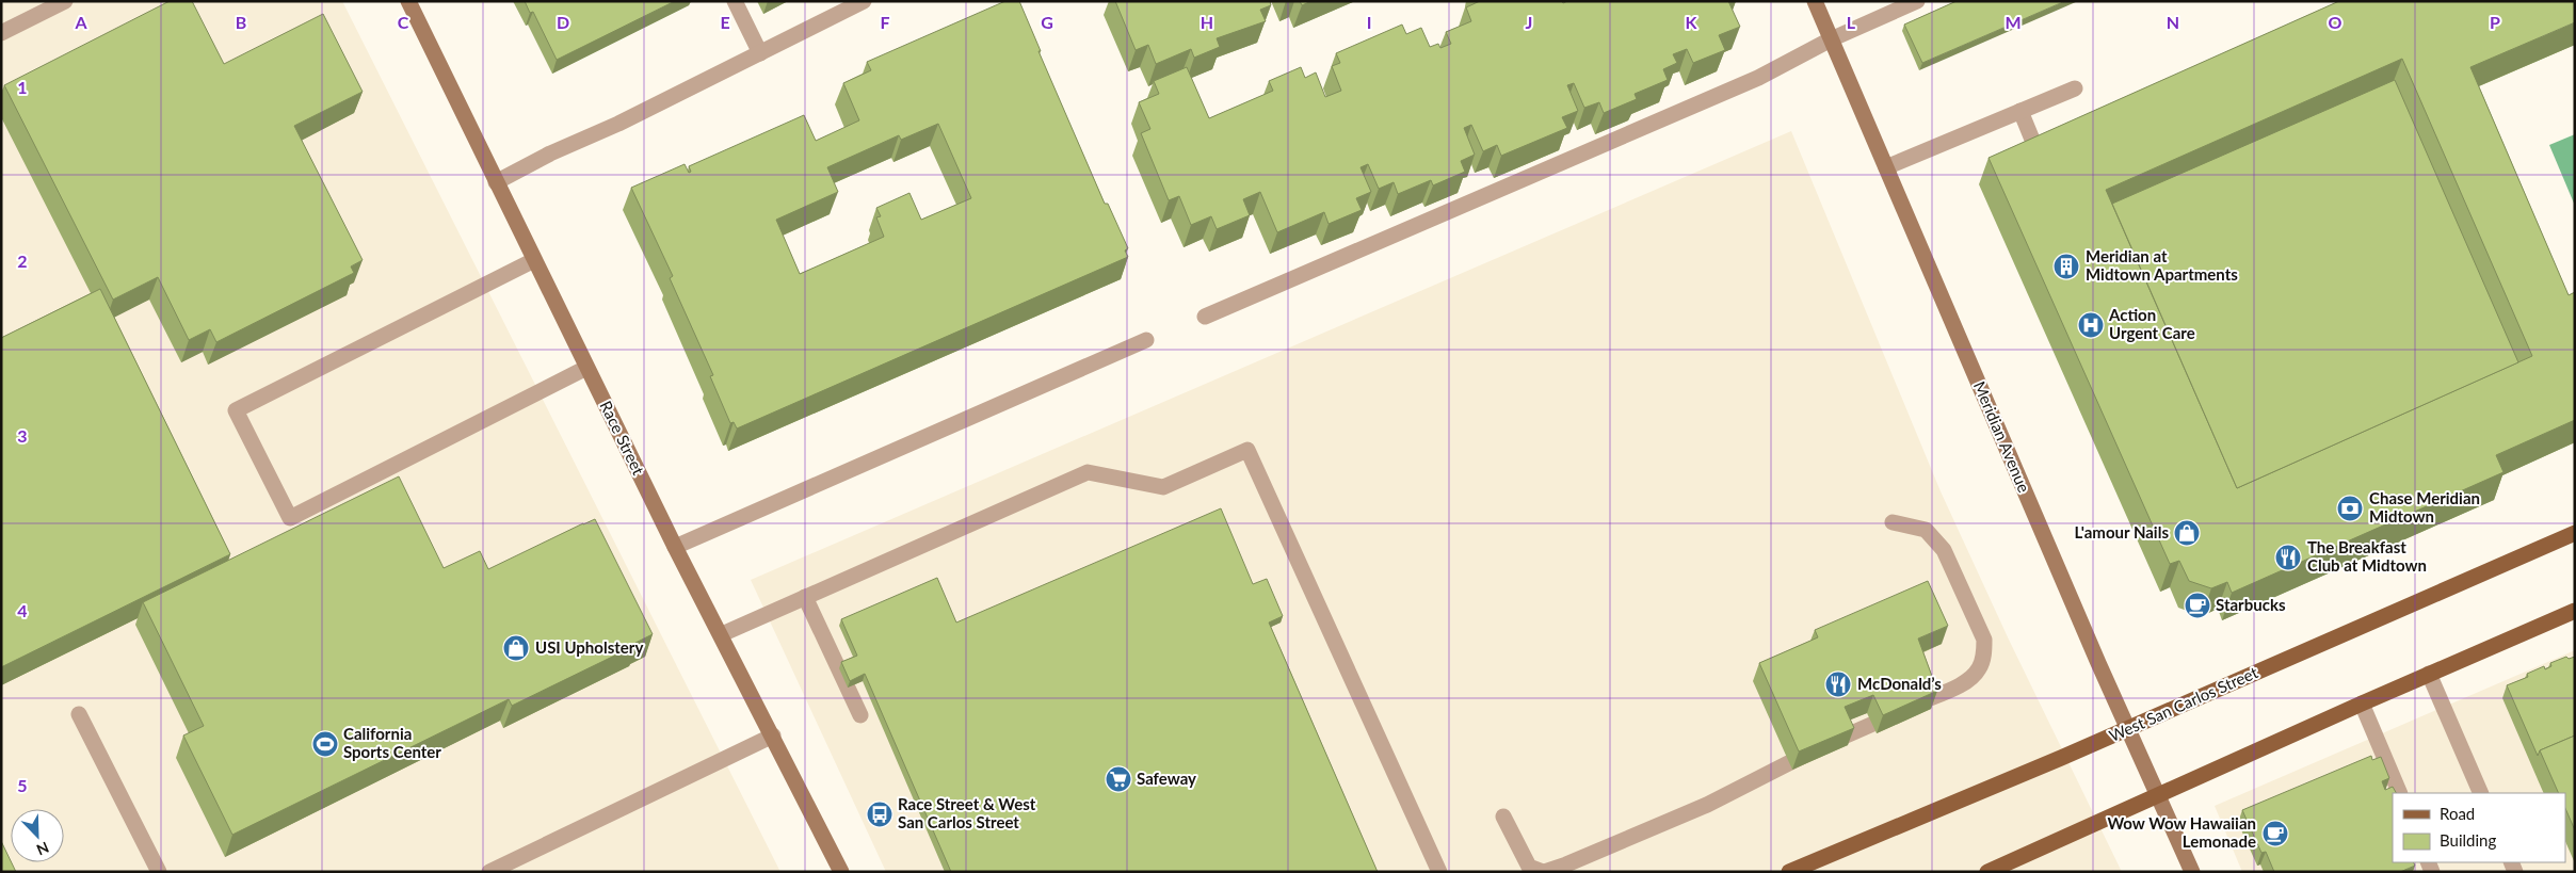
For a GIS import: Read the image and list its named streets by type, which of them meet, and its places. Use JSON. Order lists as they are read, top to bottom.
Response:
{
  "streets": {
    "main road": ["Meridian Avenue", "Race Street", "West San Carlos Street"]
  },
  "crossings": [
    ["Meridian Avenue", "West San Carlos Street"]
  ],
  "places": {
    "building": ["Meridian at Midtown Apartments"],
    "hospital": ["Action Urgent Care"],
    "bank": ["Chase Meridian Midtown"],
    "shop": ["L'amour Nails", "USI Upholstery"],
    "restaurant": ["The Breakfast Club at Midtown", "McDonald’s"],
    "cafe": ["Starbucks", "Wow Wow Hawaiian Lemonade"],
    "sports": ["California Sports Center"],
    "supermarket": ["Safeway"],
    "bus stop": ["Race Street & West San Carlos Street"]
  },
  "legend": ["Road", "Building"],
  "north": "bottom right",
  "grid": {
    "columns": [
      "A",
      "B",
      "C",
      "D",
      "E",
      "F",
      "G",
      "H",
      "I",
      "J",
      "K",
      "L",
      "M",
      "N",
      "O",
      "P"
    ],
    "rows": [
      "1",
      "2",
      "3",
      "4",
      "5"
    ]
  }
}
